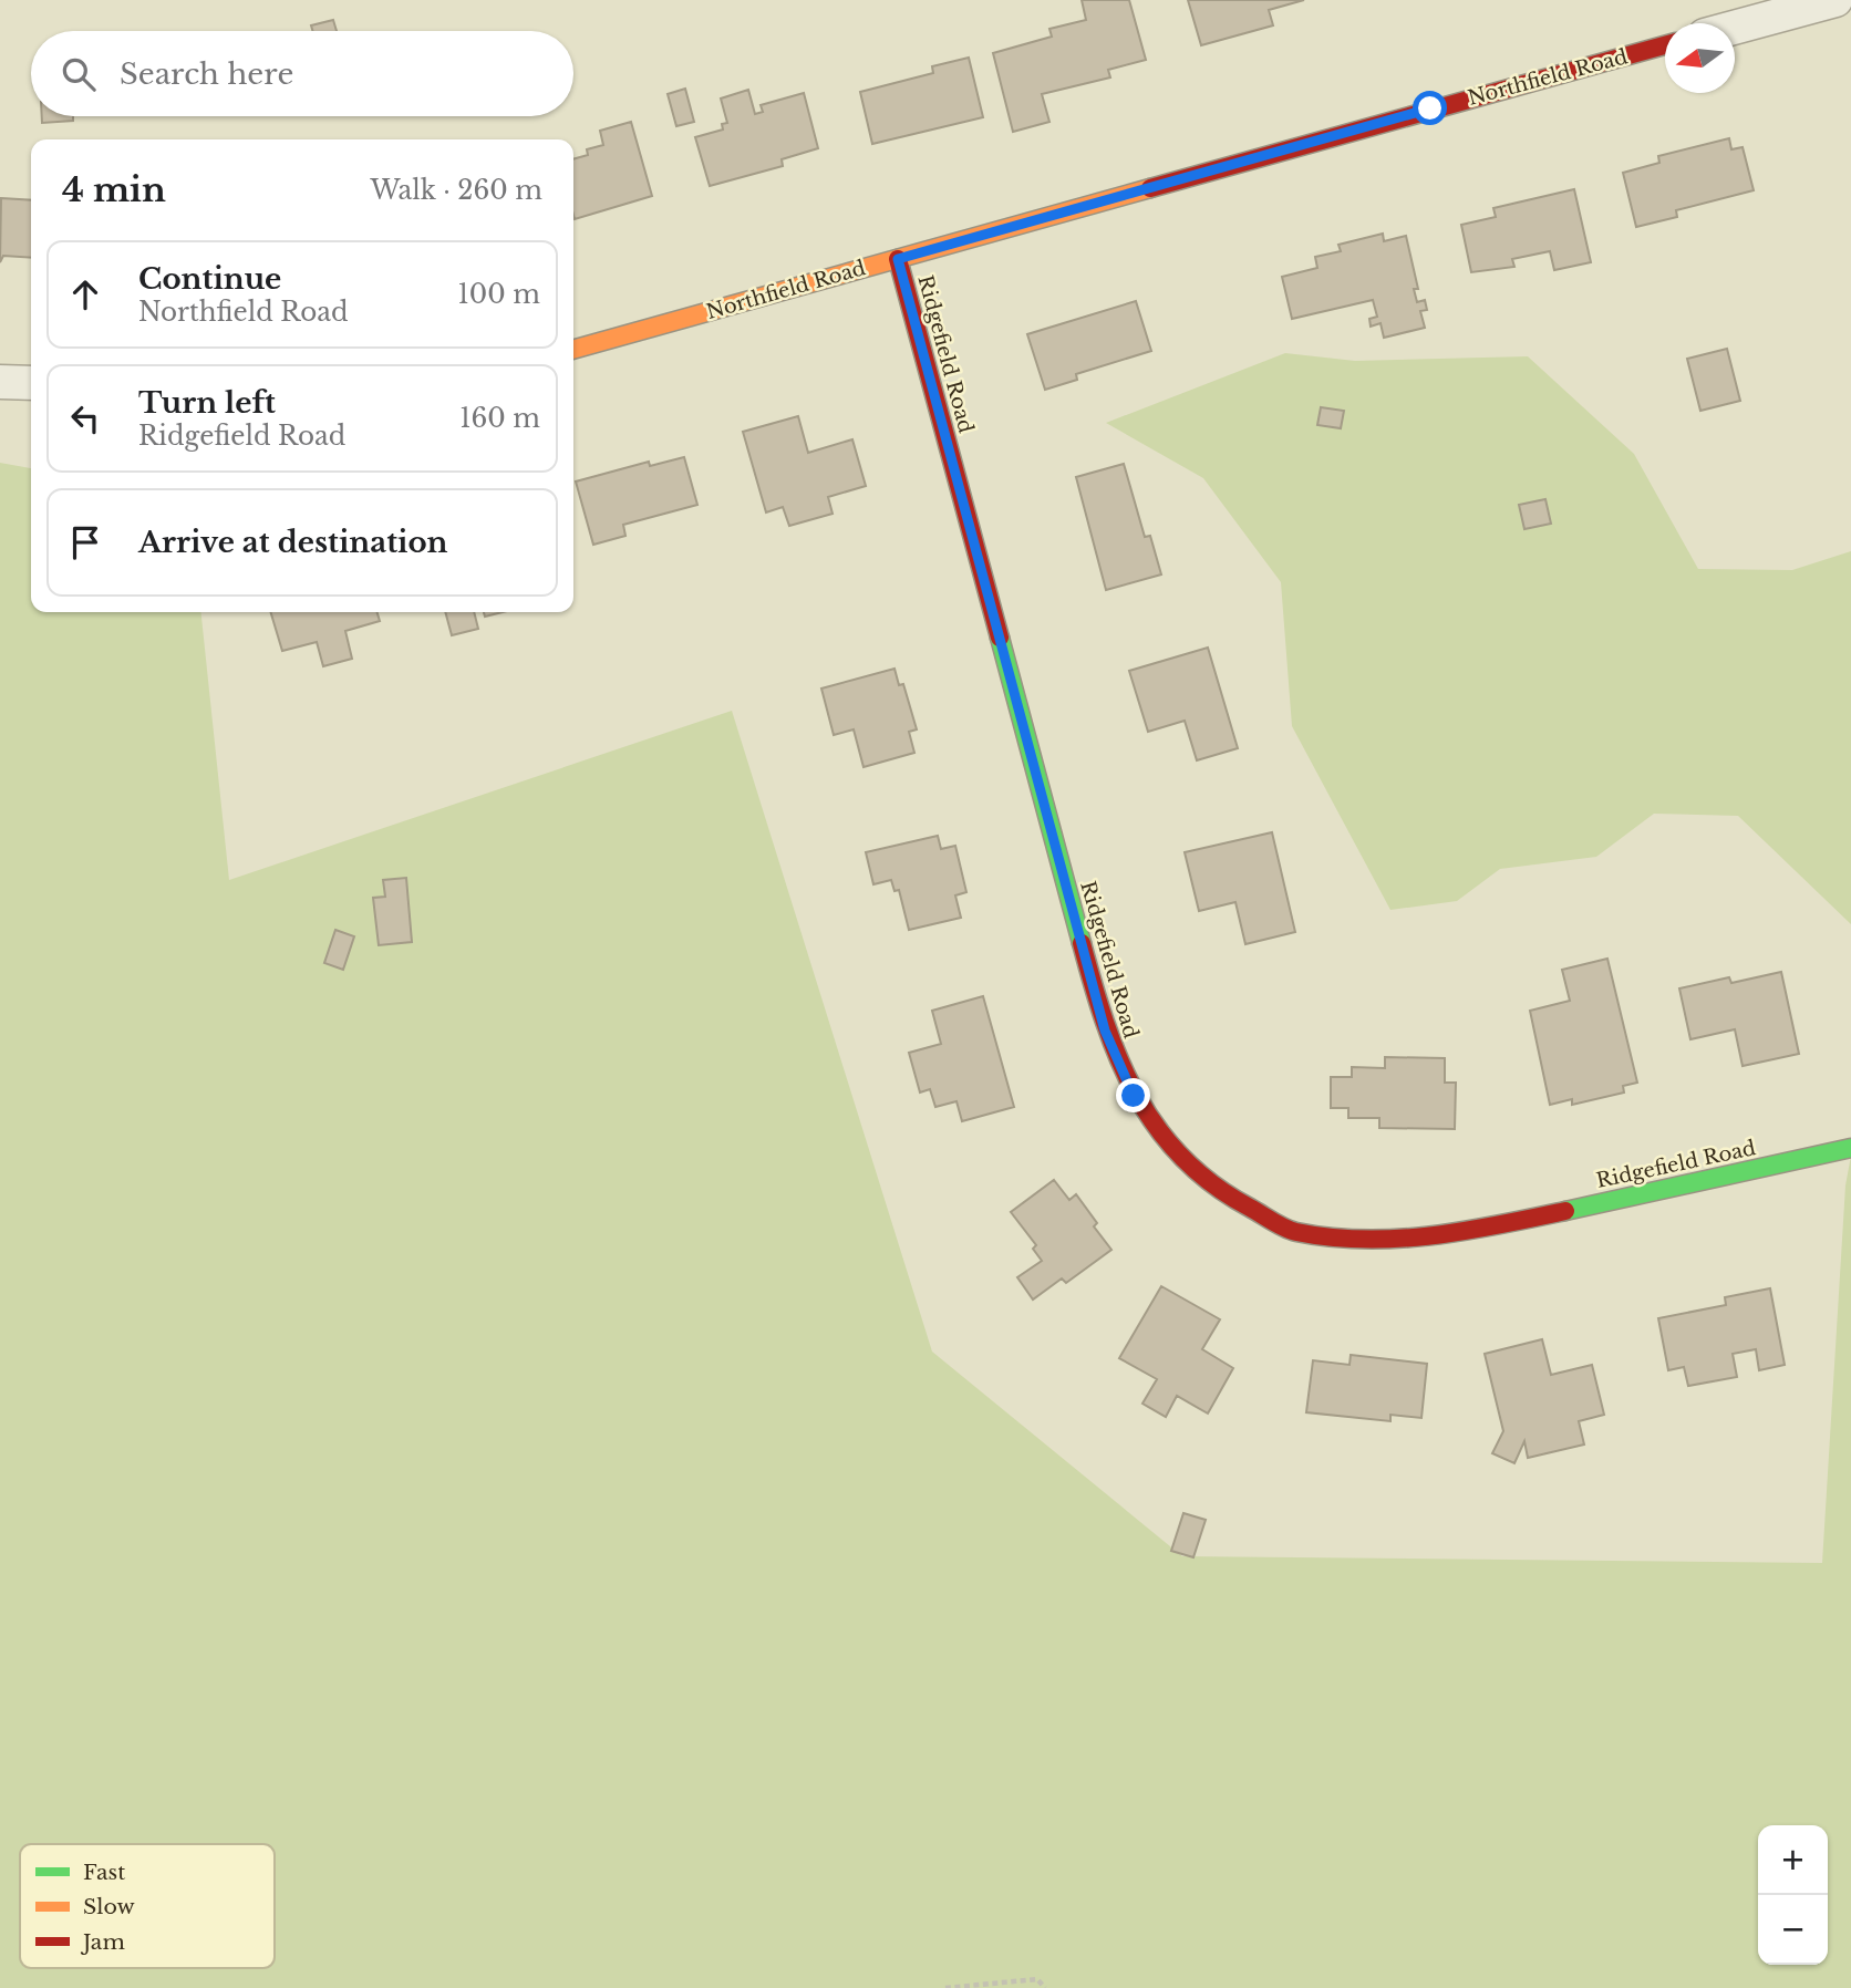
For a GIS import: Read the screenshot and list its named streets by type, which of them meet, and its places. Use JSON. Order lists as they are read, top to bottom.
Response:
{
  "streets": {
    "street": ["Northfield Road", "Ridgefield Road"]
  },
  "crossings": [
    ["Northfield Road", "Ridgefield Road"]
  ],
  "legend": ["Fast", "Slow", "Jam"],
  "north": "left",
  "page": {
    "search": "Search here",
    "heading": ["4 min", "Walk · 260 m"],
    "list": [
      ["Continue", "Northfield Road", "100 m"],
      ["Turn left", "Ridgefield Road", "160 m"],
      "Arrive at destination"
    ],
    "map_buttons": ["+", "−"]
  }
}
